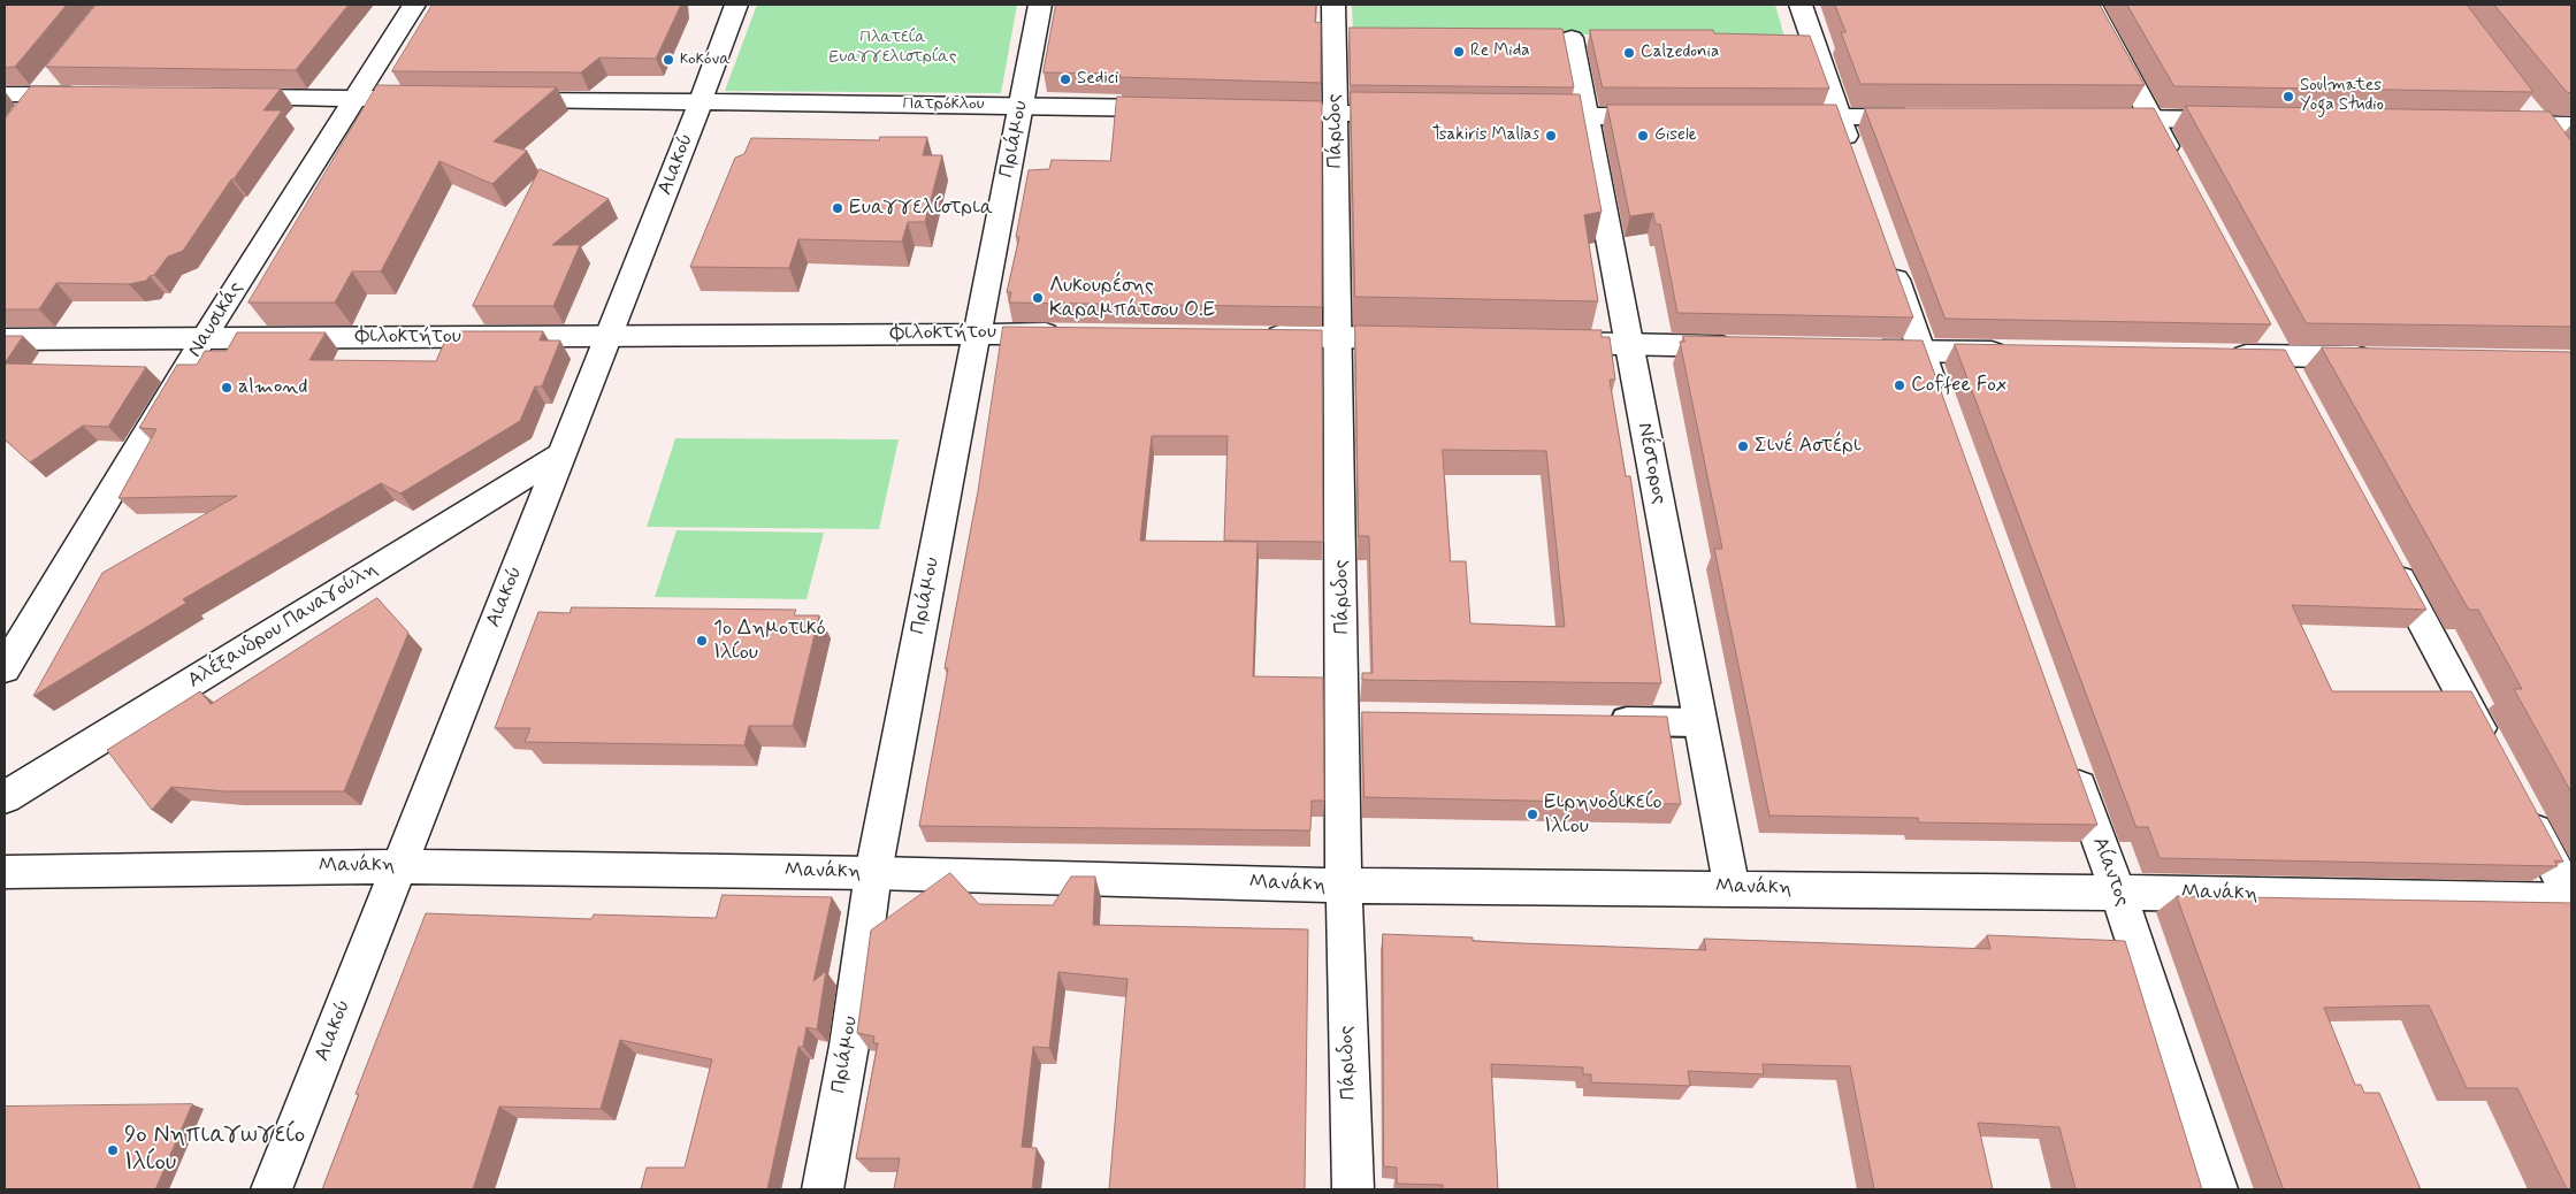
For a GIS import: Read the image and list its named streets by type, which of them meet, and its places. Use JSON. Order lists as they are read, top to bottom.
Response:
{
  "streets": {
    "street": [
      "Πατρόκλου",
      "Πάριδος",
      "Πριάμου",
      "Αιακού",
      "Ναυσικάς",
      "Φιλοκτήτου",
      "Νέστορος",
      "Αλέξανδρου Παναγούλη",
      "Μανάκη",
      "Αίαντος"
    ]
  },
  "crossings": [
    ["Πατρόκλου", "Πριάμου"],
    ["Πατρόκλου", "Αιακού"],
    ["Πάριδος", "Μανάκη"],
    ["Πριάμου", "Φιλοκτήτου"],
    ["Πριάμου", "Μανάκη"],
    ["Αιακού", "Φιλοκτήτου"],
    ["Αιακού", "Αλέξανδρου Παναγούλη"],
    ["Αιακού", "Μανάκη"],
    ["Ναυσικάς", "Φιλοκτήτου"],
    ["Νέστορος", "Μανάκη"],
    ["Μανάκη", "Αίαντος"]
  ],
  "parks": ["Πλατεία Ευαγγελιστρίας"],
  "places": [
    "Re Mida",
    "Calzedonia",
    "κοκόνα",
    "Sedici",
    "Soulmates Yoga Studio",
    "Tsakiris Mallas",
    "Gisele",
    "Ευαγγελίστρια",
    "Λυκουρέσης Καραμπάτσου Ο.Ε",
    "Coffee Fox",
    "almond",
    "Σινέ Αστέρι",
    "1ο Δημοτικό Ιλίου",
    "Ειρηνοδικείο Ιλίου",
    "9ο Νηπιαγωγείο Ιλίου"
  ]
}
